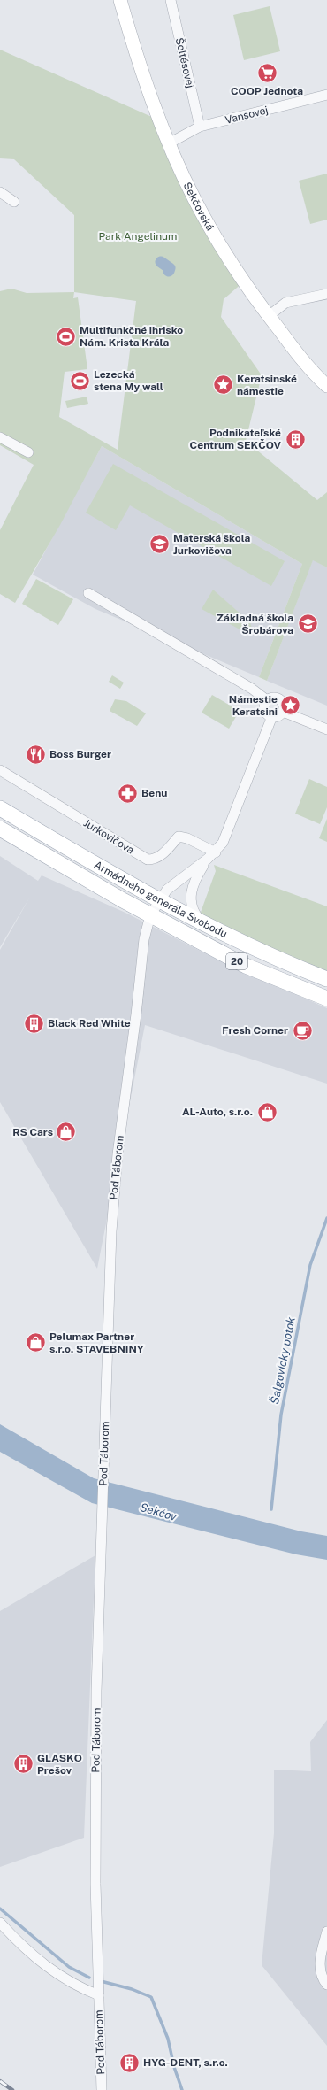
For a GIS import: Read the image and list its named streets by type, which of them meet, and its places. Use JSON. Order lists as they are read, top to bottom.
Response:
{
  "streets": {
    "main road": ["Armádneho generála Svobodu", "20"],
    "street": [
      "Šoltésovej",
      "Vansovej",
      "Sekčovská",
      "Jurkovičova",
      "Pod Táborom"
    ]
  },
  "crossings": [
    ["Šoltésovej", "Vansovej"],
    ["Vansovej", "Sekčovská"],
    ["Armádneho generála Svobodu", "Pod Táborom"]
  ],
  "water": ["Šalgovícky potok", "Sekčov"],
  "parks": ["Park Angelinum"],
  "places": {
    "supermarket": ["COOP Jednota"],
    "sports": ["Multifunkčné ihrisko Nám. Krista Kráľa", "Lezecká stena My wall"],
    "place": ["Keratsinské námestie", "Námestie Keratsini"],
    "building": [
      "Podnikateľské Centrum SEKČOV",
      "Black Red White",
      "GLASKO Prešov",
      "HYG-DENT, s.r.o."
    ],
    "school or university": ["Materská škola Jurkovičova", "Základná škola Šrobárova"],
    "restaurant": ["Boss Burger"],
    "pharmacy": ["Benu"],
    "cafe": ["Fresh Corner"],
    "shop": ["AL-Auto, s.r.o.", "RS Cars", "Pelumax Partner s.r.o. STAVEBNINY"]
  }
}
